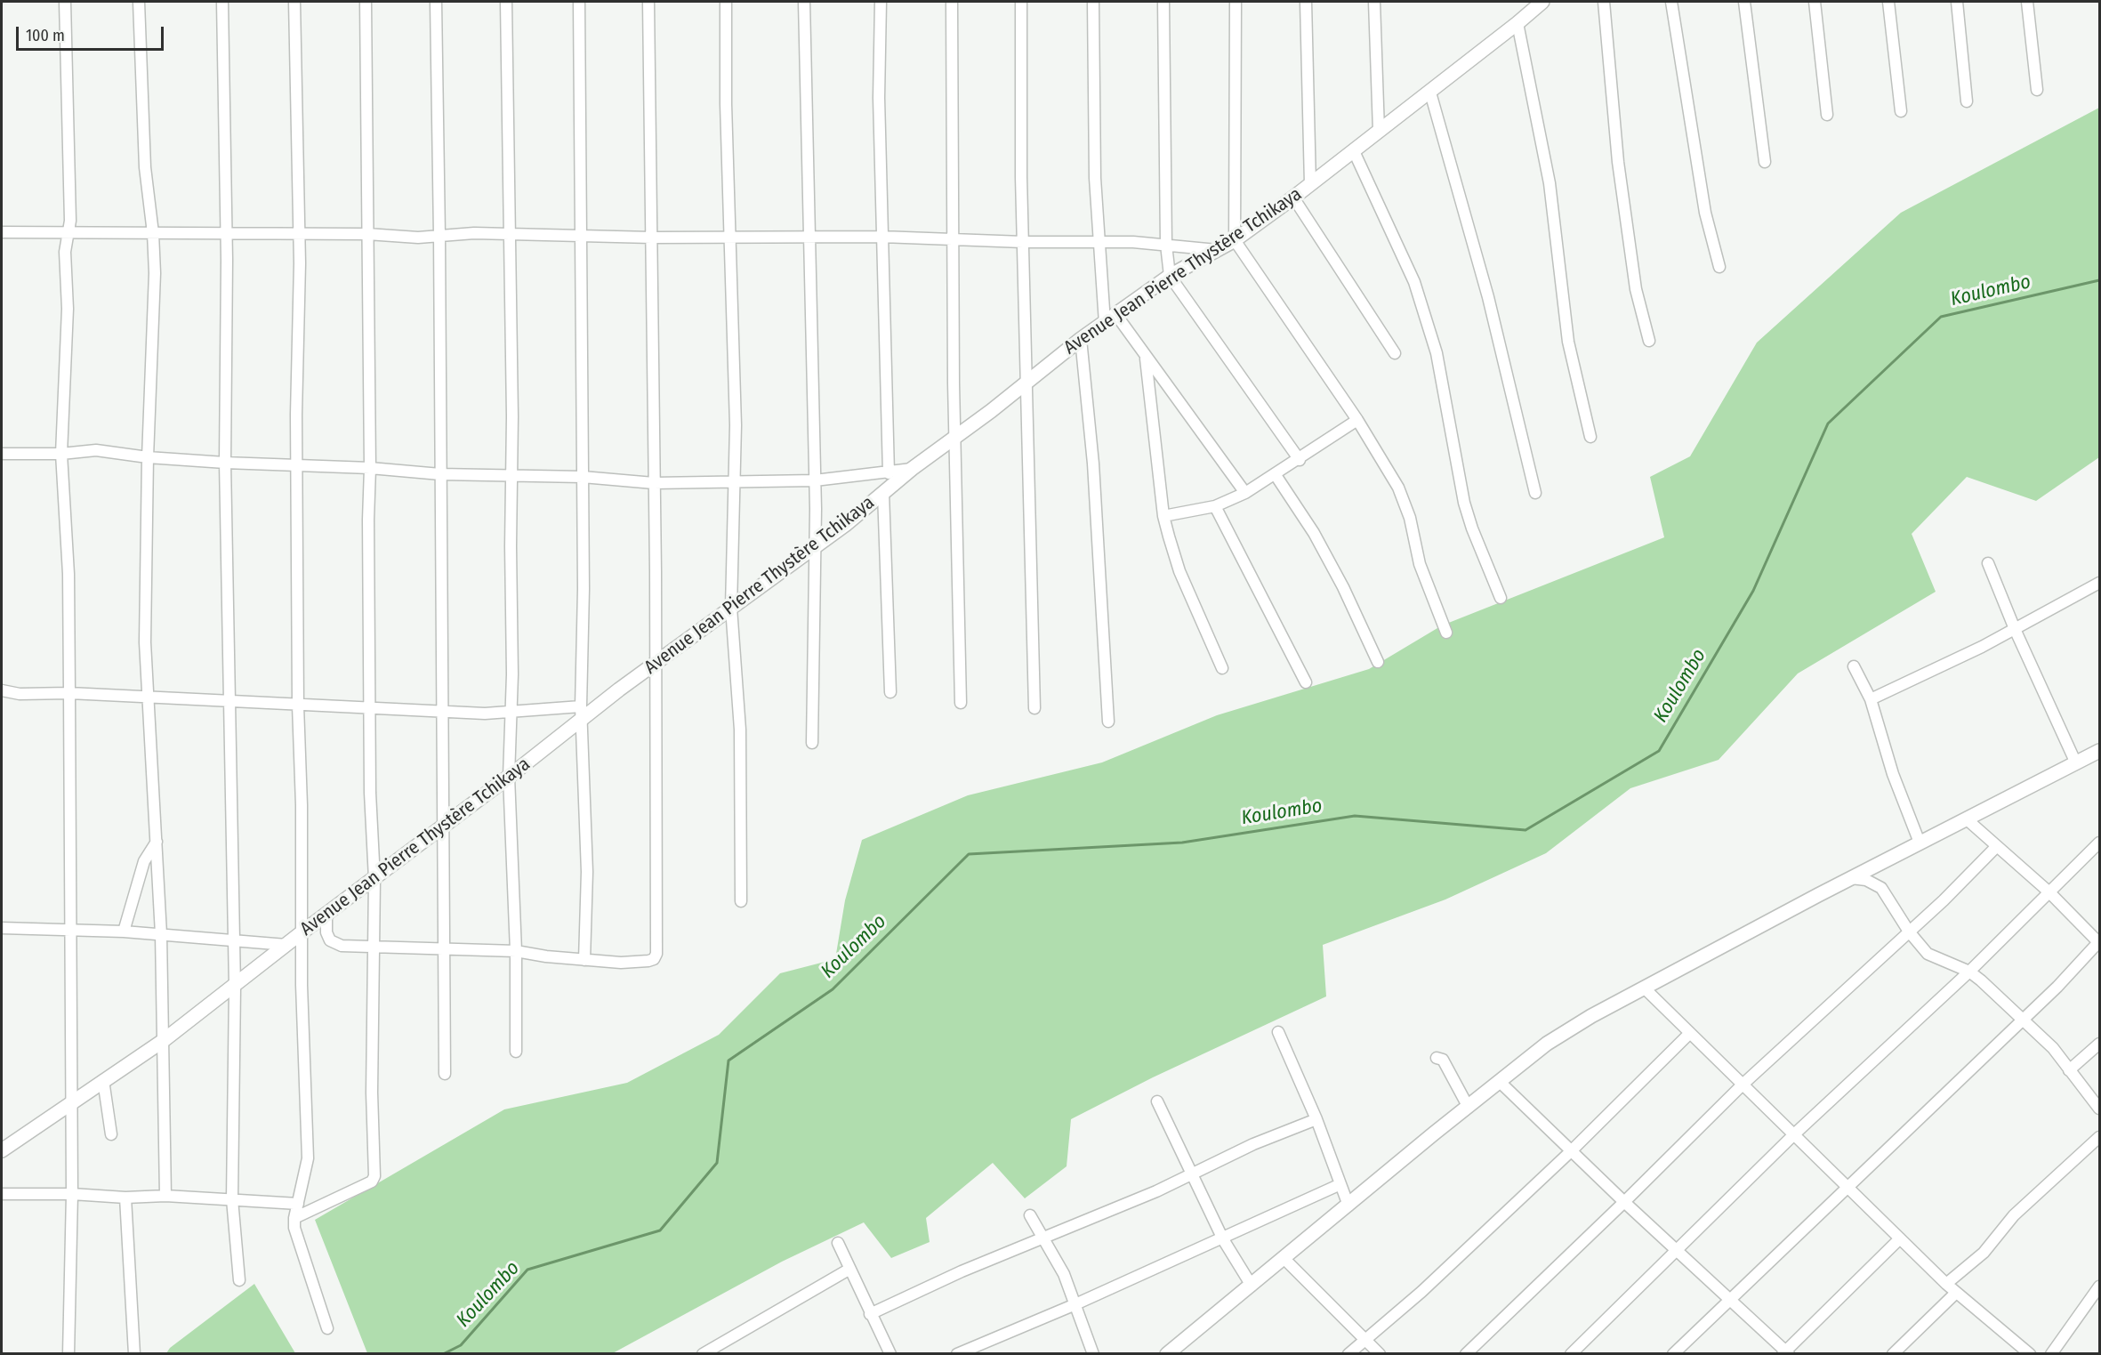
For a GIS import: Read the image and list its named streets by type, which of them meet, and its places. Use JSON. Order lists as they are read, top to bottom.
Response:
{
  "streets": {
    "street": ["Avenue Jean Pierre Thystère Tchikaya"]
  },
  "water": ["Koulombo"],
  "scale_bar": "100 m"
}
